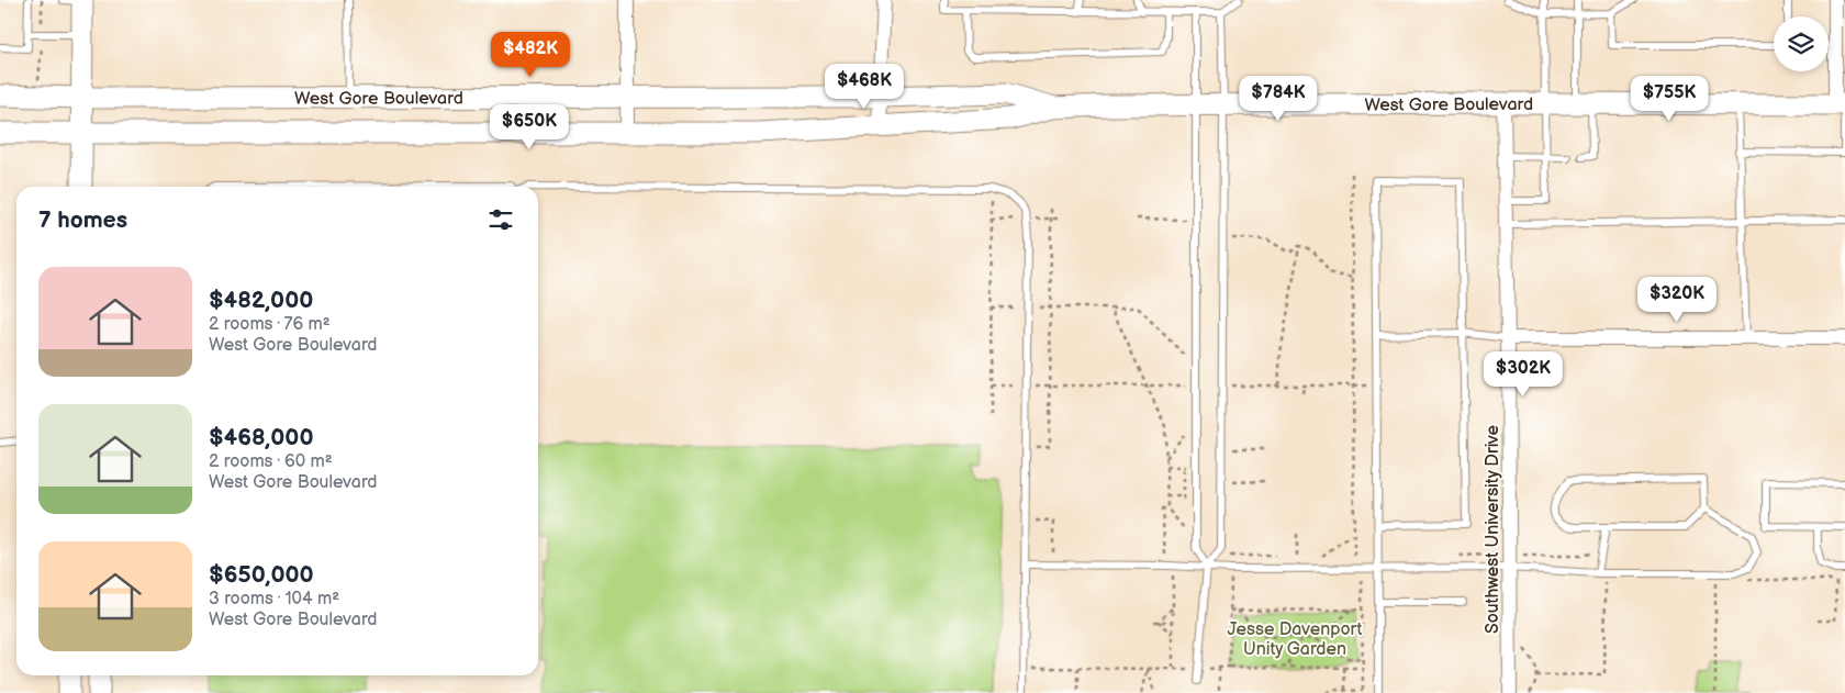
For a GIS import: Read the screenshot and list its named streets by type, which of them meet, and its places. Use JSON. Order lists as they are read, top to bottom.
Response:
{
  "streets": {
    "main road": ["West Gore Boulevard"],
    "street": ["Southwest University Drive"]
  },
  "crossings": [
    ["West Gore Boulevard", "Southwest University Drive"]
  ],
  "parks": ["Jesse Davenport Unity Garden"],
  "page": {
    "price": [
      "$482K",
      "$468K",
      "$784K",
      "$755K",
      "$650K",
      "$320K",
      "$302K"
    ],
    "heading": "7 homes",
    "list": [
      {
        "name": "$482,000",
        "note": "2 rooms · 76 m² · West Gore Boulevard"
      },
      {
        "name": "$468,000",
        "note": "2 rooms · 60 m² · West Gore Boulevard"
      },
      {
        "name": "$650,000",
        "note": "3 rooms · 104 m² · West Gore Boulevard"
      }
    ]
  }
}
